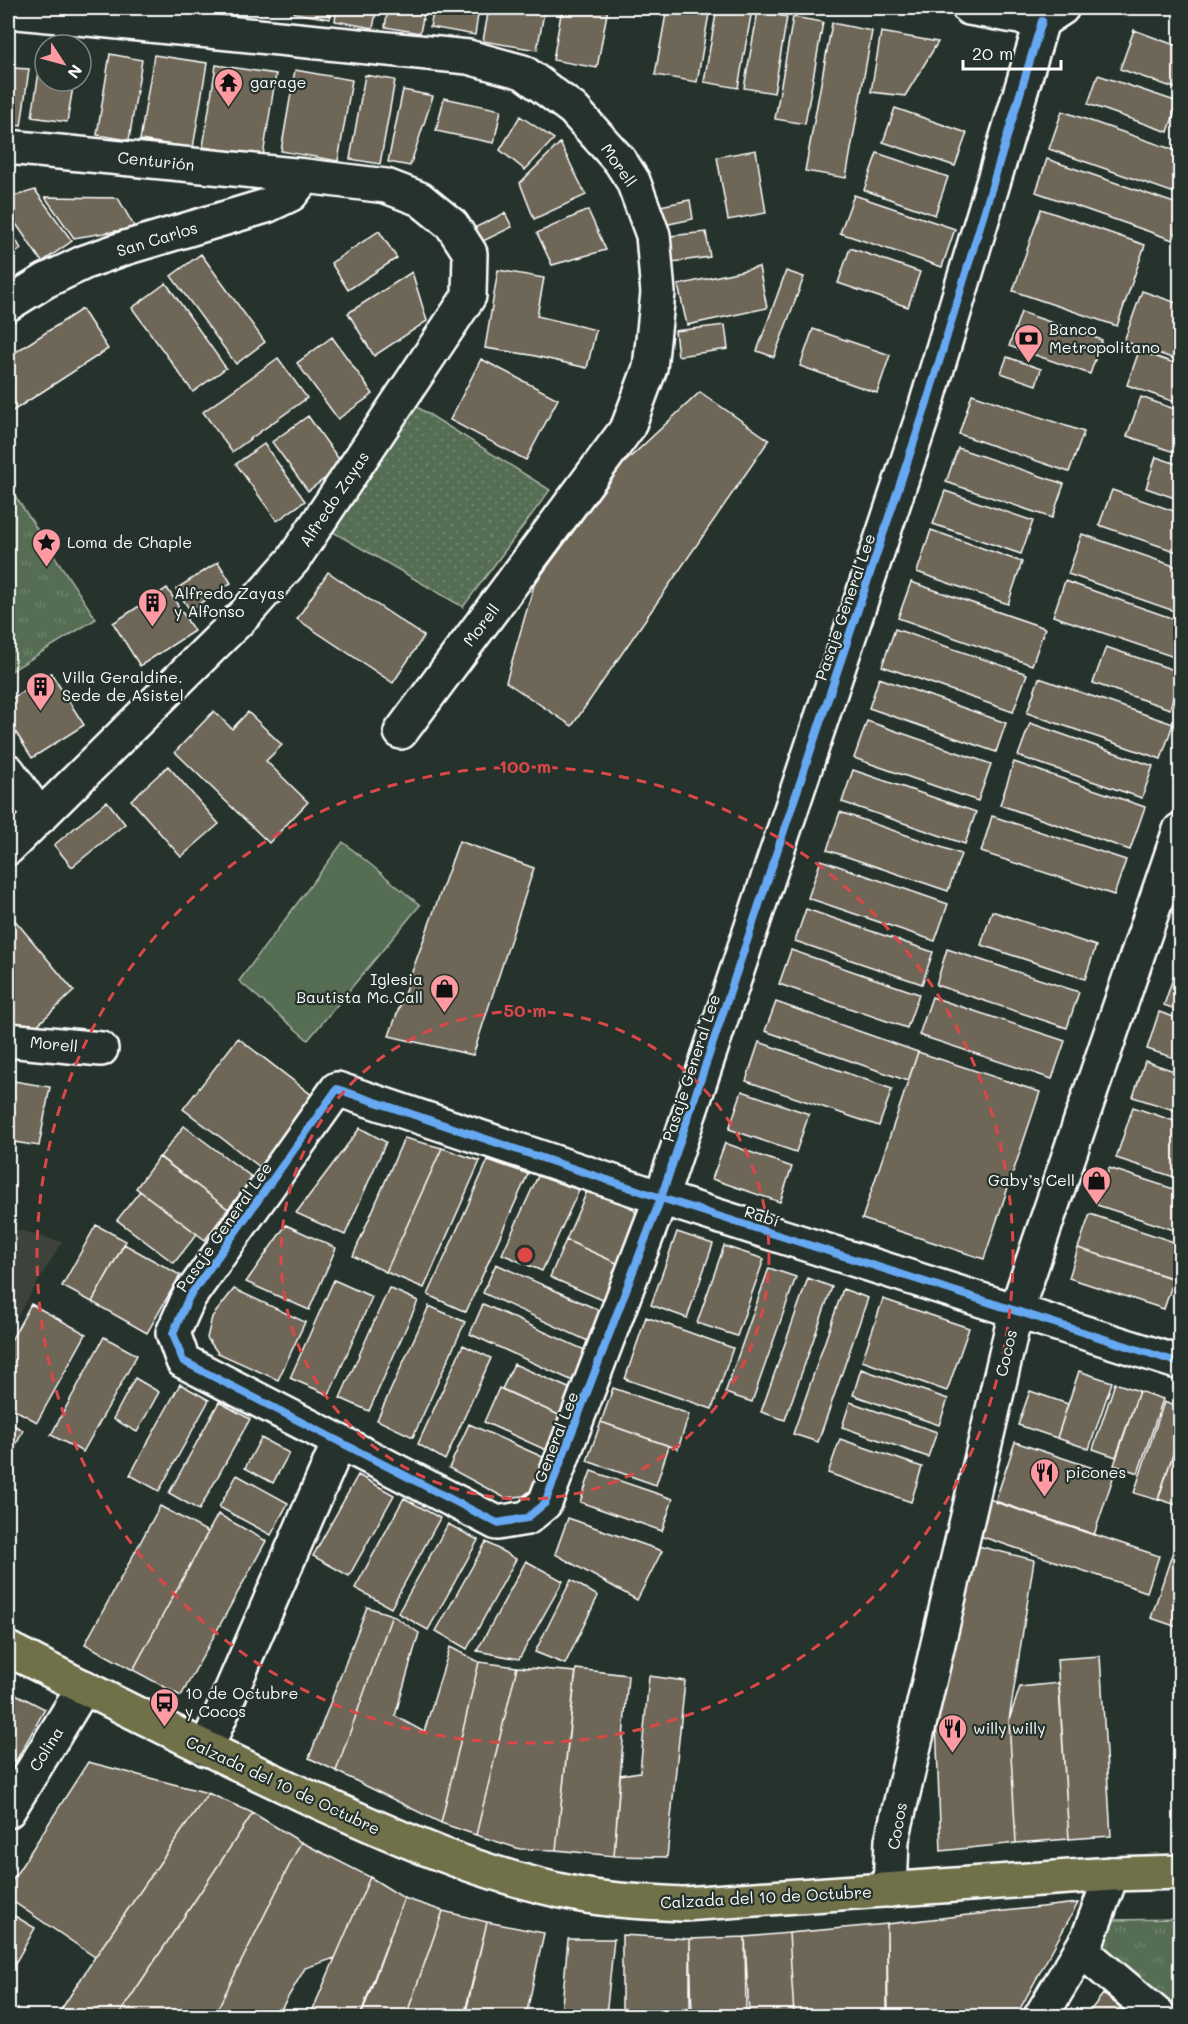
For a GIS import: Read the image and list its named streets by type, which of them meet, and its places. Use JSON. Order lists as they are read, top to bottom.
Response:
{
  "streets": {
    "main road": ["Calzada del 10 de Octubre"],
    "street": [
      "Centurión",
      "Morell",
      "San Carlos",
      "Alfredo Zayas",
      "Pasaje General Lee",
      "Rabí",
      "Cocos",
      "General Lee",
      "Colina"
    ]
  },
  "crossings": [
    ["Centurión", "San Carlos"],
    ["Centurión", "Alfredo Zayas"],
    ["San Carlos", "Alfredo Zayas"],
    ["Pasaje General Lee", "Rabí"],
    ["Pasaje General Lee", "General Lee"],
    ["Rabí", "Cocos"],
    ["Rabí", "General Lee"],
    ["Cocos", "Calzada del 10 de Octubre"],
    ["Colina", "Calzada del 10 de Octubre"]
  ],
  "places": {
    "temple": ["garage"],
    "bank": ["Banco Metropolitano"],
    "place": ["Loma de Chaple"],
    "building": ["Alfredo Zayas y Alfonso", "Villa Geraldine. Sede de Asistel"],
    "shop": ["Iglesia Bautista Mc.Call", "Gaby’s Cell"],
    "restaurant": ["picones", "willy willy"],
    "bus stop": ["10 de Octubre y Cocos"]
  },
  "scale_bar": "20 m",
  "north": "bottom right",
  "rings": ["100 m", "50 m"]
}
